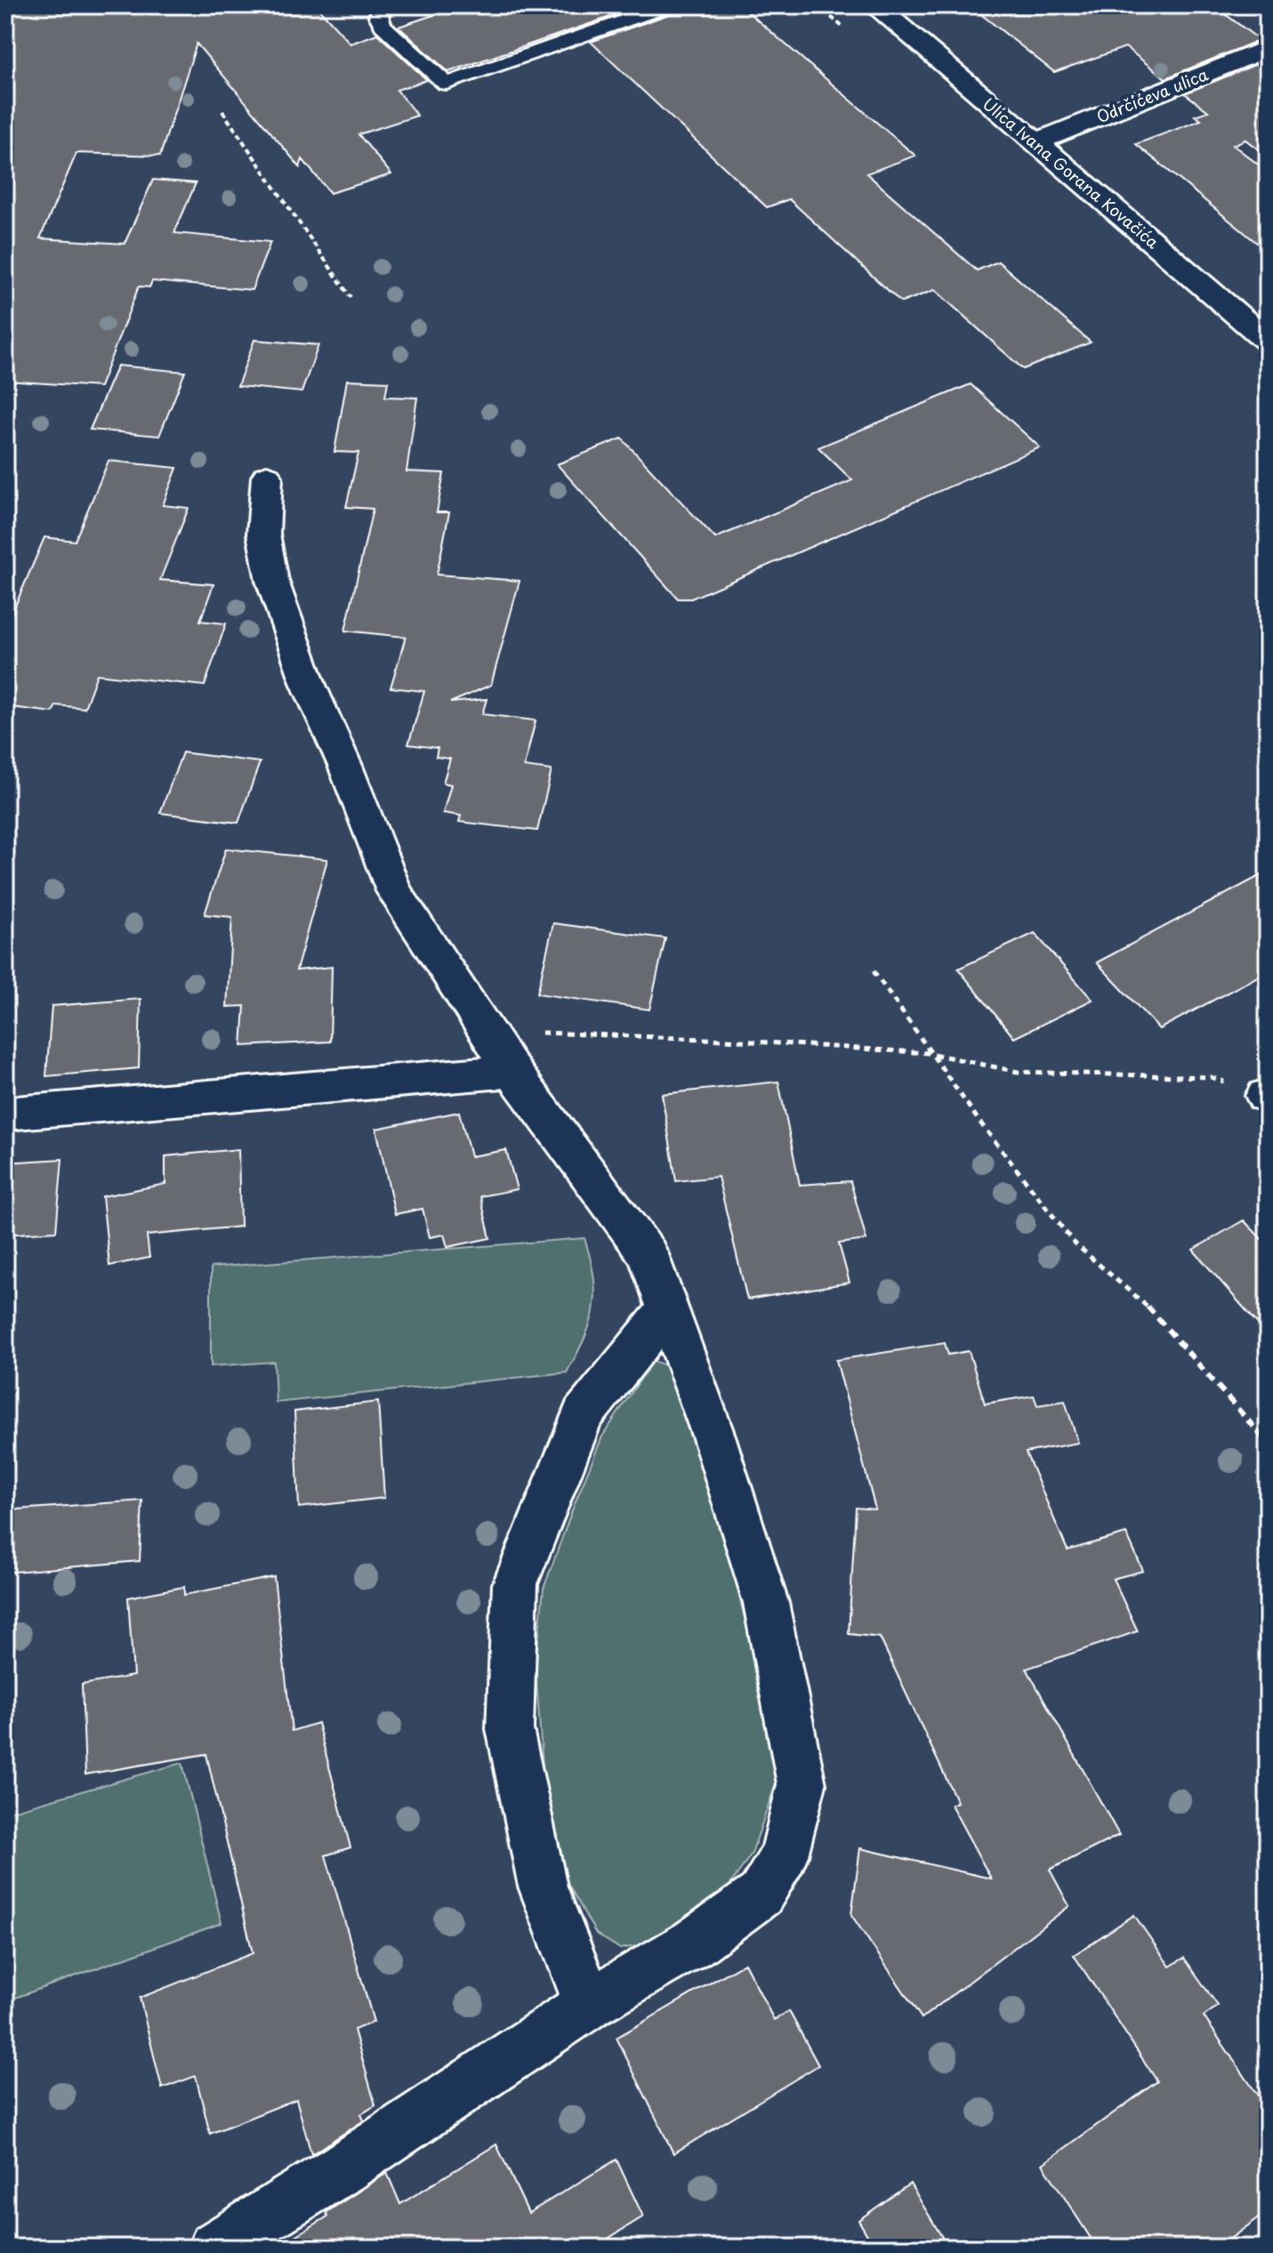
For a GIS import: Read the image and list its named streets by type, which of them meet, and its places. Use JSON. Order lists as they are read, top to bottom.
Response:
{
  "streets": {
    "street": ["Odrčićeva ulica", "Ulica Ivana Gorana Kovačića"]
  },
  "crossings": [
    ["Odrčićeva ulica", "Ulica Ivana Gorana Kovačića"]
  ]
}
